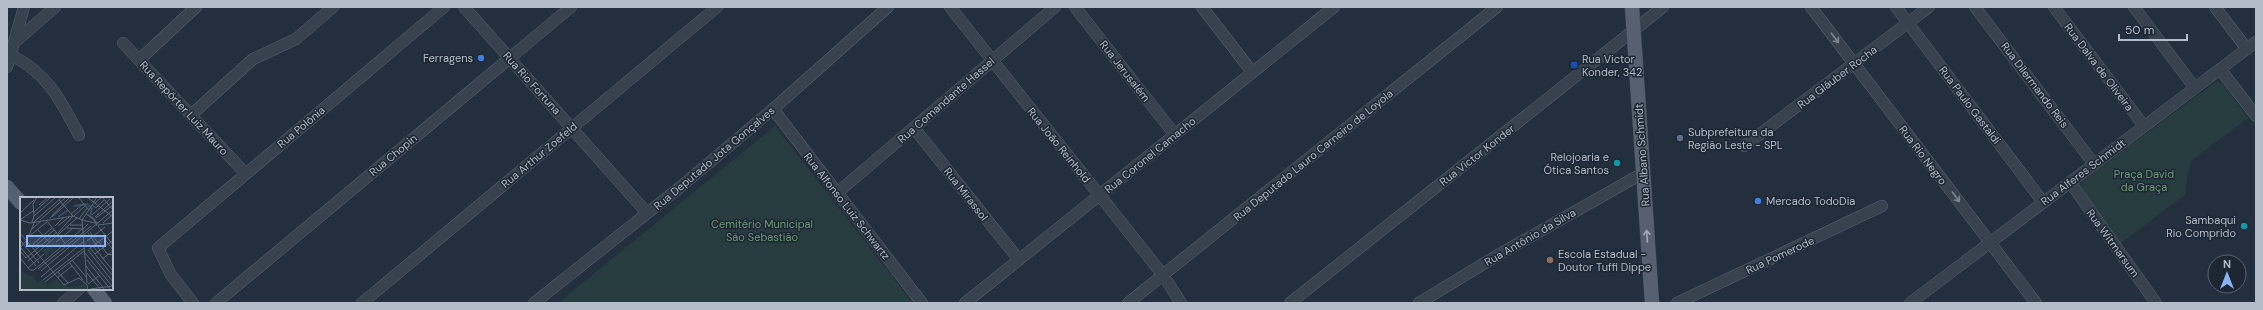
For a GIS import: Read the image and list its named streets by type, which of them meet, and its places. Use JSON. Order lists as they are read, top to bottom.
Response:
{
  "streets": {
    "main road": ["Rua Albano Schmidt"],
    "street": [
      "Rua Dalva de Oliveira",
      "Rua Jerusalém",
      "Rua Gláuber Rocha",
      "Rua Rio Fortuna",
      "Rua Dilermando Reis",
      "Rua Comandante Hassel",
      "Rua Paulo Gastaldi",
      "Rua Repórter Luiz Mauro",
      "Rua Polônia",
      "Rua João Reinhold",
      "Rua Chopin",
      "Rua Arthur Zoefeld",
      "Rua Coronel Camacho",
      "Rua Deputado Lauro Carneiro de Loyola",
      "Rua Victor Konder",
      "Rua Rio Negro",
      "Rua Deputado Jota Gonçalves",
      "Rua Alferes Schmidt",
      "Rua Mirassol",
      "Rua Alfonso Luiz Schwartz",
      "Rua Antônio da Silva",
      "Rua Witmarsum",
      "Rua Pomerode"
    ]
  },
  "crossings": [
    ["Rua Dalva de Oliveira", "Rua Alferes Schmidt"],
    ["Rua Jerusalém", "Rua Coronel Camacho"],
    ["Rua Gláuber Rocha", "Rua Paulo Gastaldi"],
    ["Rua Gláuber Rocha", "Rua Rio Negro"],
    ["Rua Rio Fortuna", "Rua Chopin"],
    ["Rua Rio Fortuna", "Rua Arthur Zoefeld"],
    ["Rua Rio Fortuna", "Rua Deputado Jota Gonçalves"],
    ["Rua Dilermando Reis", "Rua Alferes Schmidt"],
    ["Rua Comandante Hassel", "Rua João Reinhold"],
    ["Rua Comandante Hassel", "Rua Mirassol"],
    ["Rua Comandante Hassel", "Rua Alfonso Luiz Schwartz"],
    ["Rua Paulo Gastaldi", "Rua Alferes Schmidt"],
    ["Rua Repórter Luiz Mauro", "Rua Polônia"],
    ["Rua João Reinhold", "Rua Coronel Camacho"],
    ["Rua João Reinhold", "Rua Deputado Lauro Carneiro de Loyola"],
    ["Rua Coronel Camacho", "Rua Mirassol"],
    ["Rua Victor Konder", "Rua Albano Schmidt"],
    ["Rua Albano Schmidt", "Rua Antônio da Silva"],
    ["Rua Rio Negro", "Rua Alferes Schmidt"],
    ["Rua Deputado Jota Gonçalves", "Rua Alfonso Luiz Schwartz"],
    ["Rua Alferes Schmidt", "Rua Witmarsum"]
  ],
  "one_way": ["Rua Albano Schmidt", "Rua Rio Negro"],
  "parks": ["Praça David da Graça", "Cemitério Municipal São Sebastião"],
  "places": {
    "other": [
      "Ferragens",
      "Subprefeitura da Região Leste - SPL",
      "Relojoaria e Ótica Santos",
      "Mercado TodoDia",
      "Sambaqui Rio Comprido",
      "Escola Estadual - Doutor Tuffi Dippe"
    ],
    "transit": ["Rua Victor Konder, 342"]
  },
  "scale_bar": "50 m",
  "north": "top"
}
